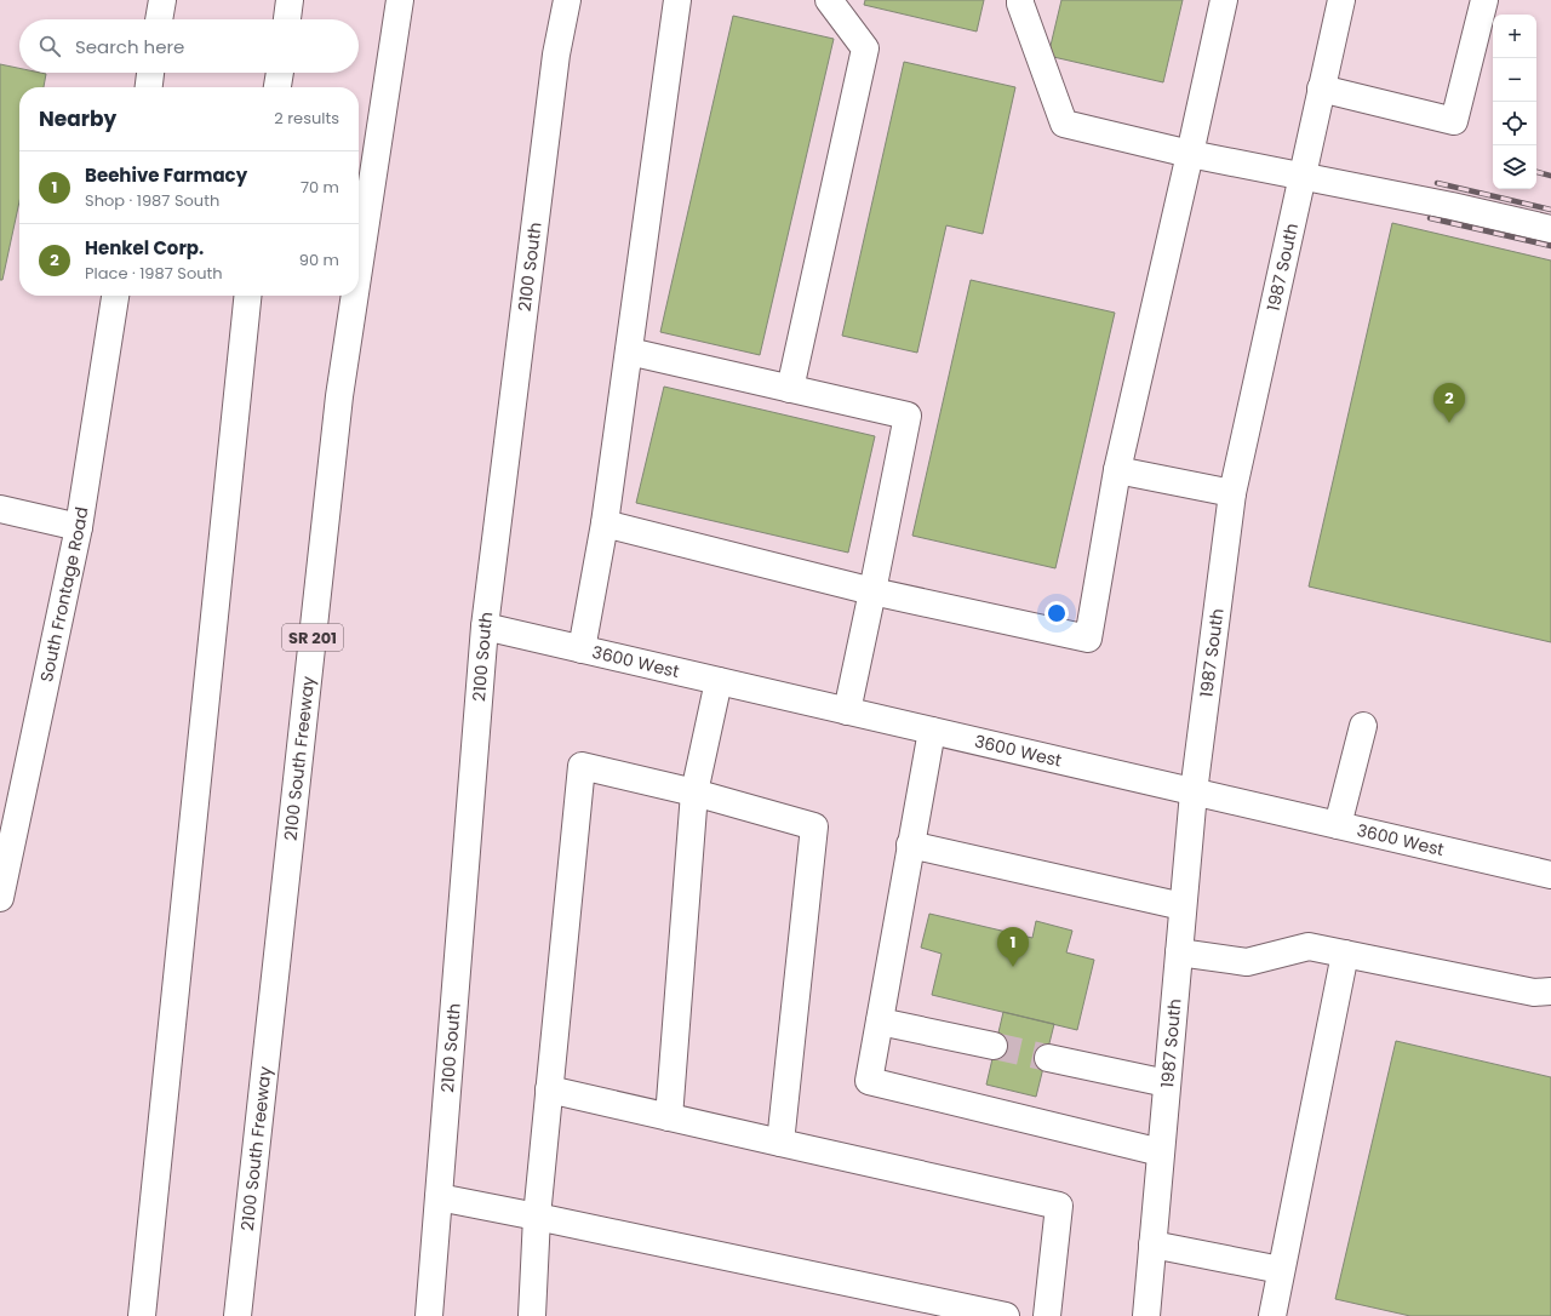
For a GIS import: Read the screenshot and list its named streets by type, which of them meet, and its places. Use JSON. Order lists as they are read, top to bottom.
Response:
{
  "streets": {
    "main road": [
      "2100 South",
      "1987 South",
      "South Frontage Road",
      "SR 201",
      "3600 West",
      "2100 South Freeway"
    ]
  },
  "crossings": [
    ["2100 South", "3600 West"],
    ["1987 South", "3600 West"]
  ],
  "page": {
    "map_buttons": ["+", "−"],
    "search": "Search here",
    "heading": ["Nearby", "2 results"],
    "list": [
      {
        "mark": "1",
        "name": "Beehive Farmacy",
        "note": "Shop · 1987 South",
        "value": "70 m"
      },
      {
        "mark": "2",
        "name": "Henkel Corp.",
        "note": "Place · 1987 South",
        "value": "90 m"
      }
    ],
    "pins": ["2", "1"]
  }
}
